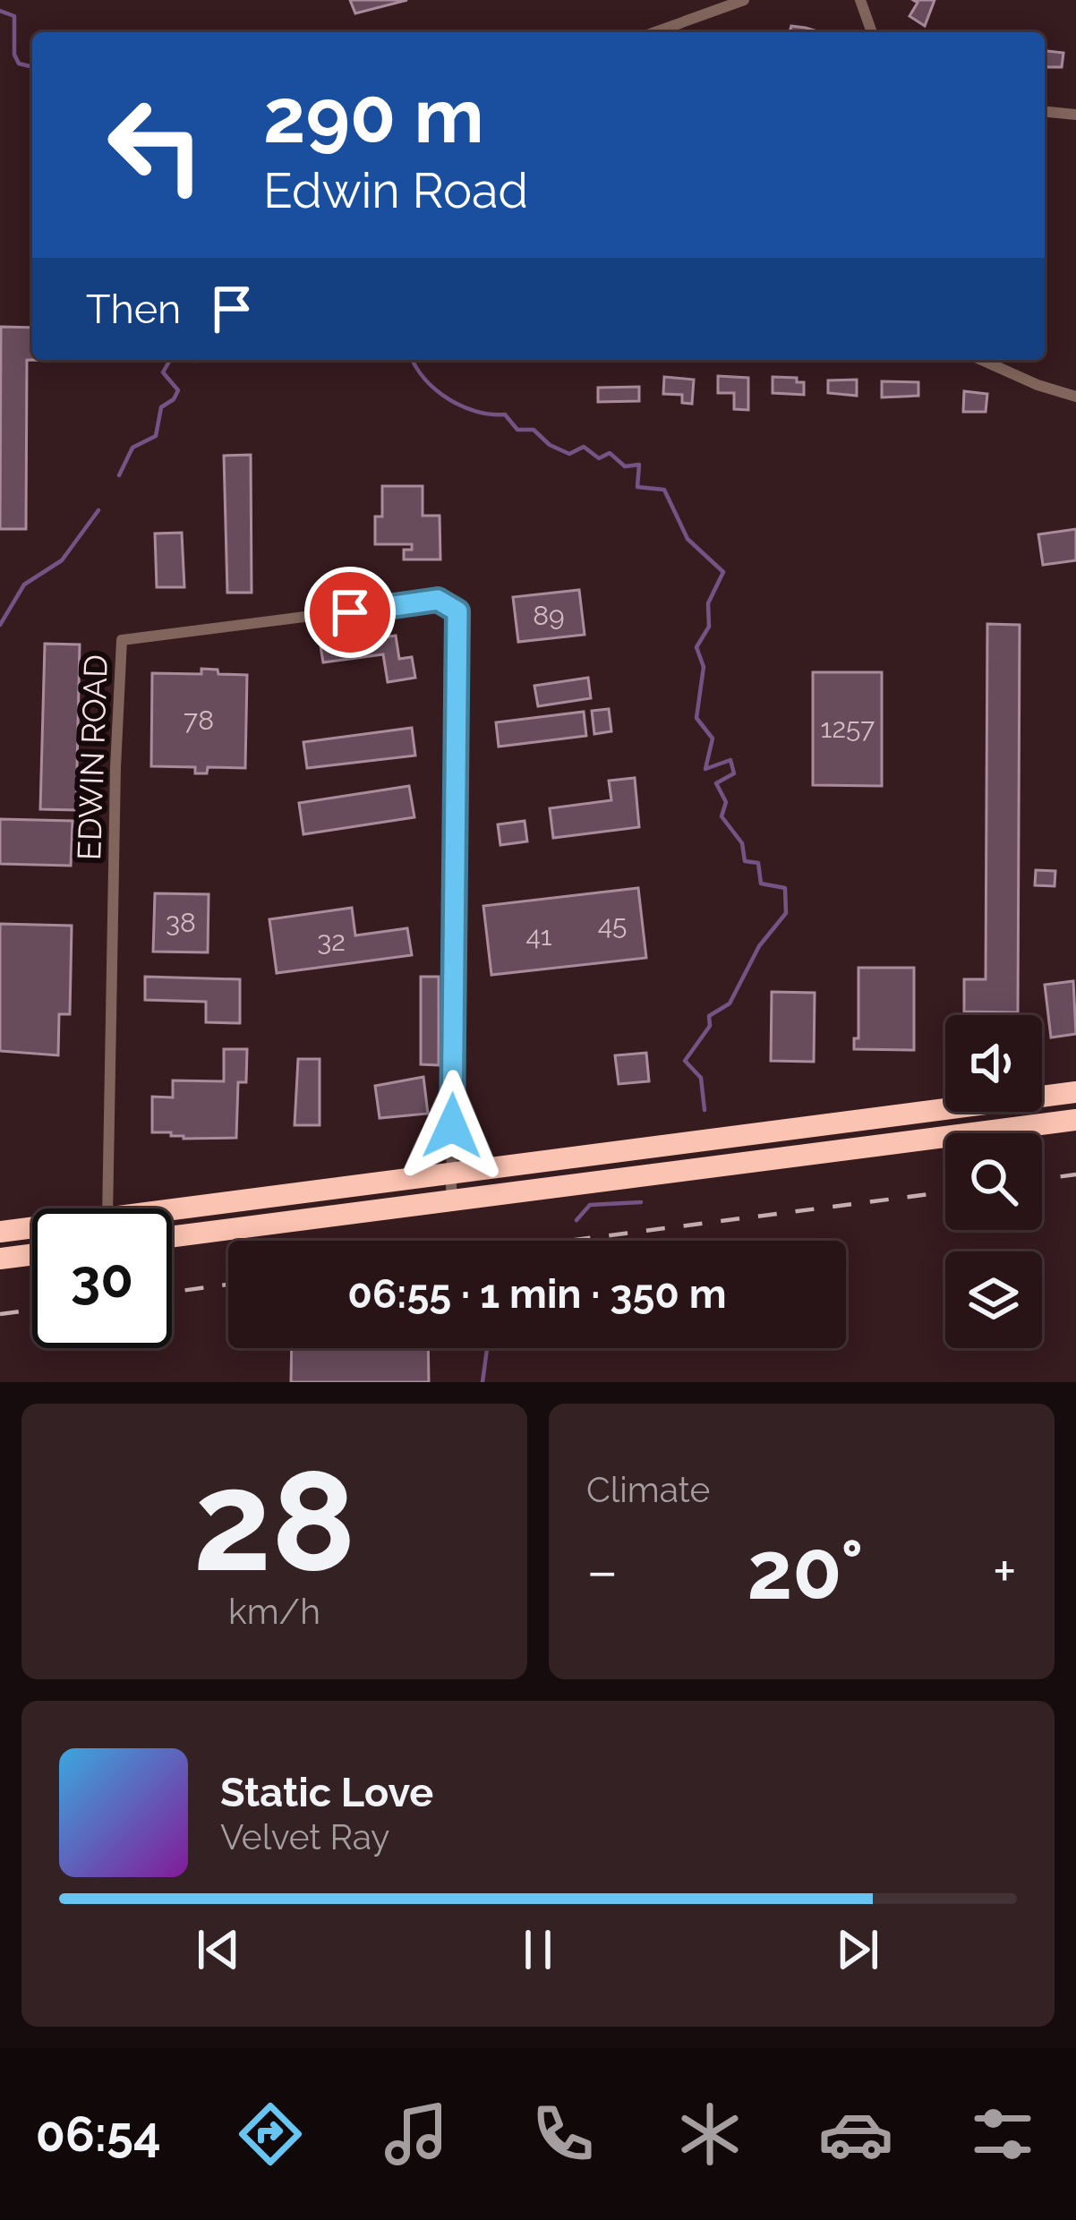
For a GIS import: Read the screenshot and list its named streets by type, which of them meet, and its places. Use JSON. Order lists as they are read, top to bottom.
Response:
{
  "streets": {
    "street": ["EDWIN ROAD"]
  },
  "house_numbers": [
    "89",
    "78",
    "1257",
    "38",
    "45",
    "41",
    "32"
  ],
  "page": {
    "turn": ["290 m", "Edwin Road"],
    "then": "Then",
    "limit": "30",
    "trip": "06:55 · 1 min · 350 m",
    "tile": [
      ["28", "km/h"],
      "Climate"
    ],
    "heat": ["−", "20°", "+"],
    "song": ["Static Love", "Velvet Ray"],
    "tabs": "06:54"
  }
}
